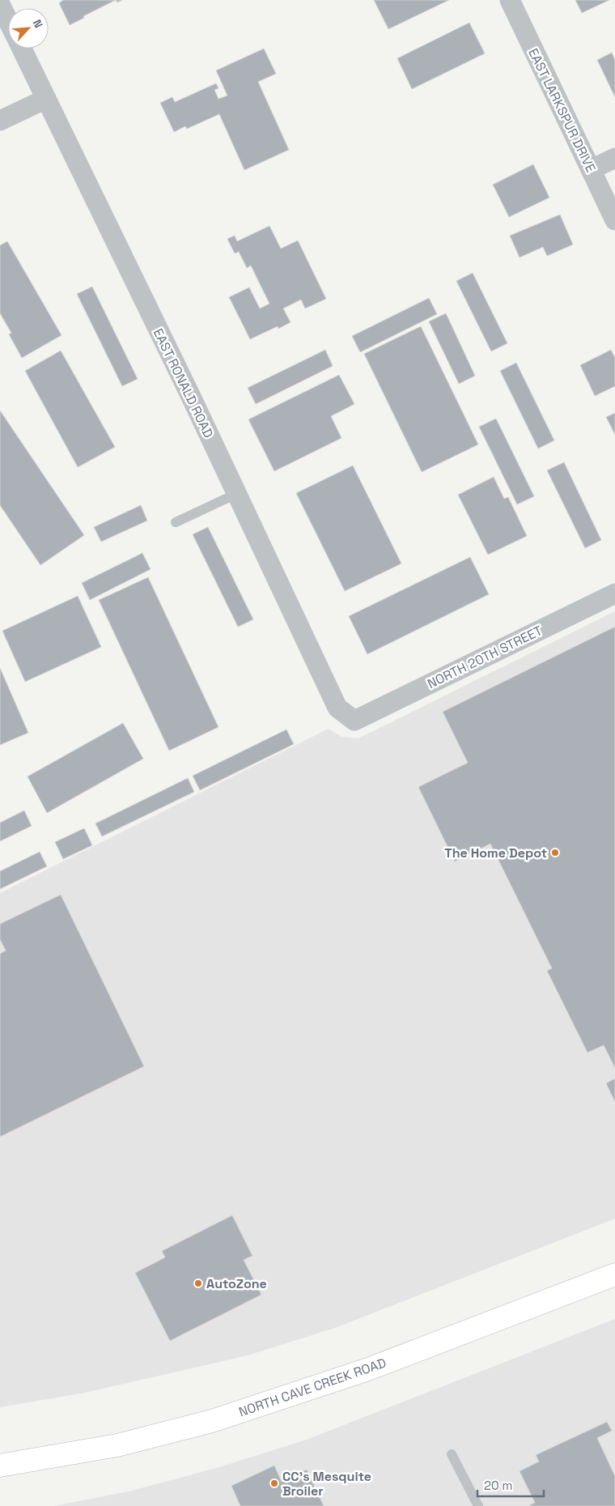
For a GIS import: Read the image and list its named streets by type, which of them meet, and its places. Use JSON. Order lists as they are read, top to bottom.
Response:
{
  "streets": {
    "main road": ["NORTH CAVE CREEK ROAD"],
    "street": ["EAST LARKSPUR DRIVE", "EAST RONALD ROAD", "NORTH 20TH STREET"]
  },
  "crossings": [
    ["EAST RONALD ROAD", "NORTH 20TH STREET"]
  ],
  "places": ["The Home Depot", "AutoZone", "CC's Mesquite Broiler"],
  "scale_bar": "20 m",
  "north": "top right"
}
